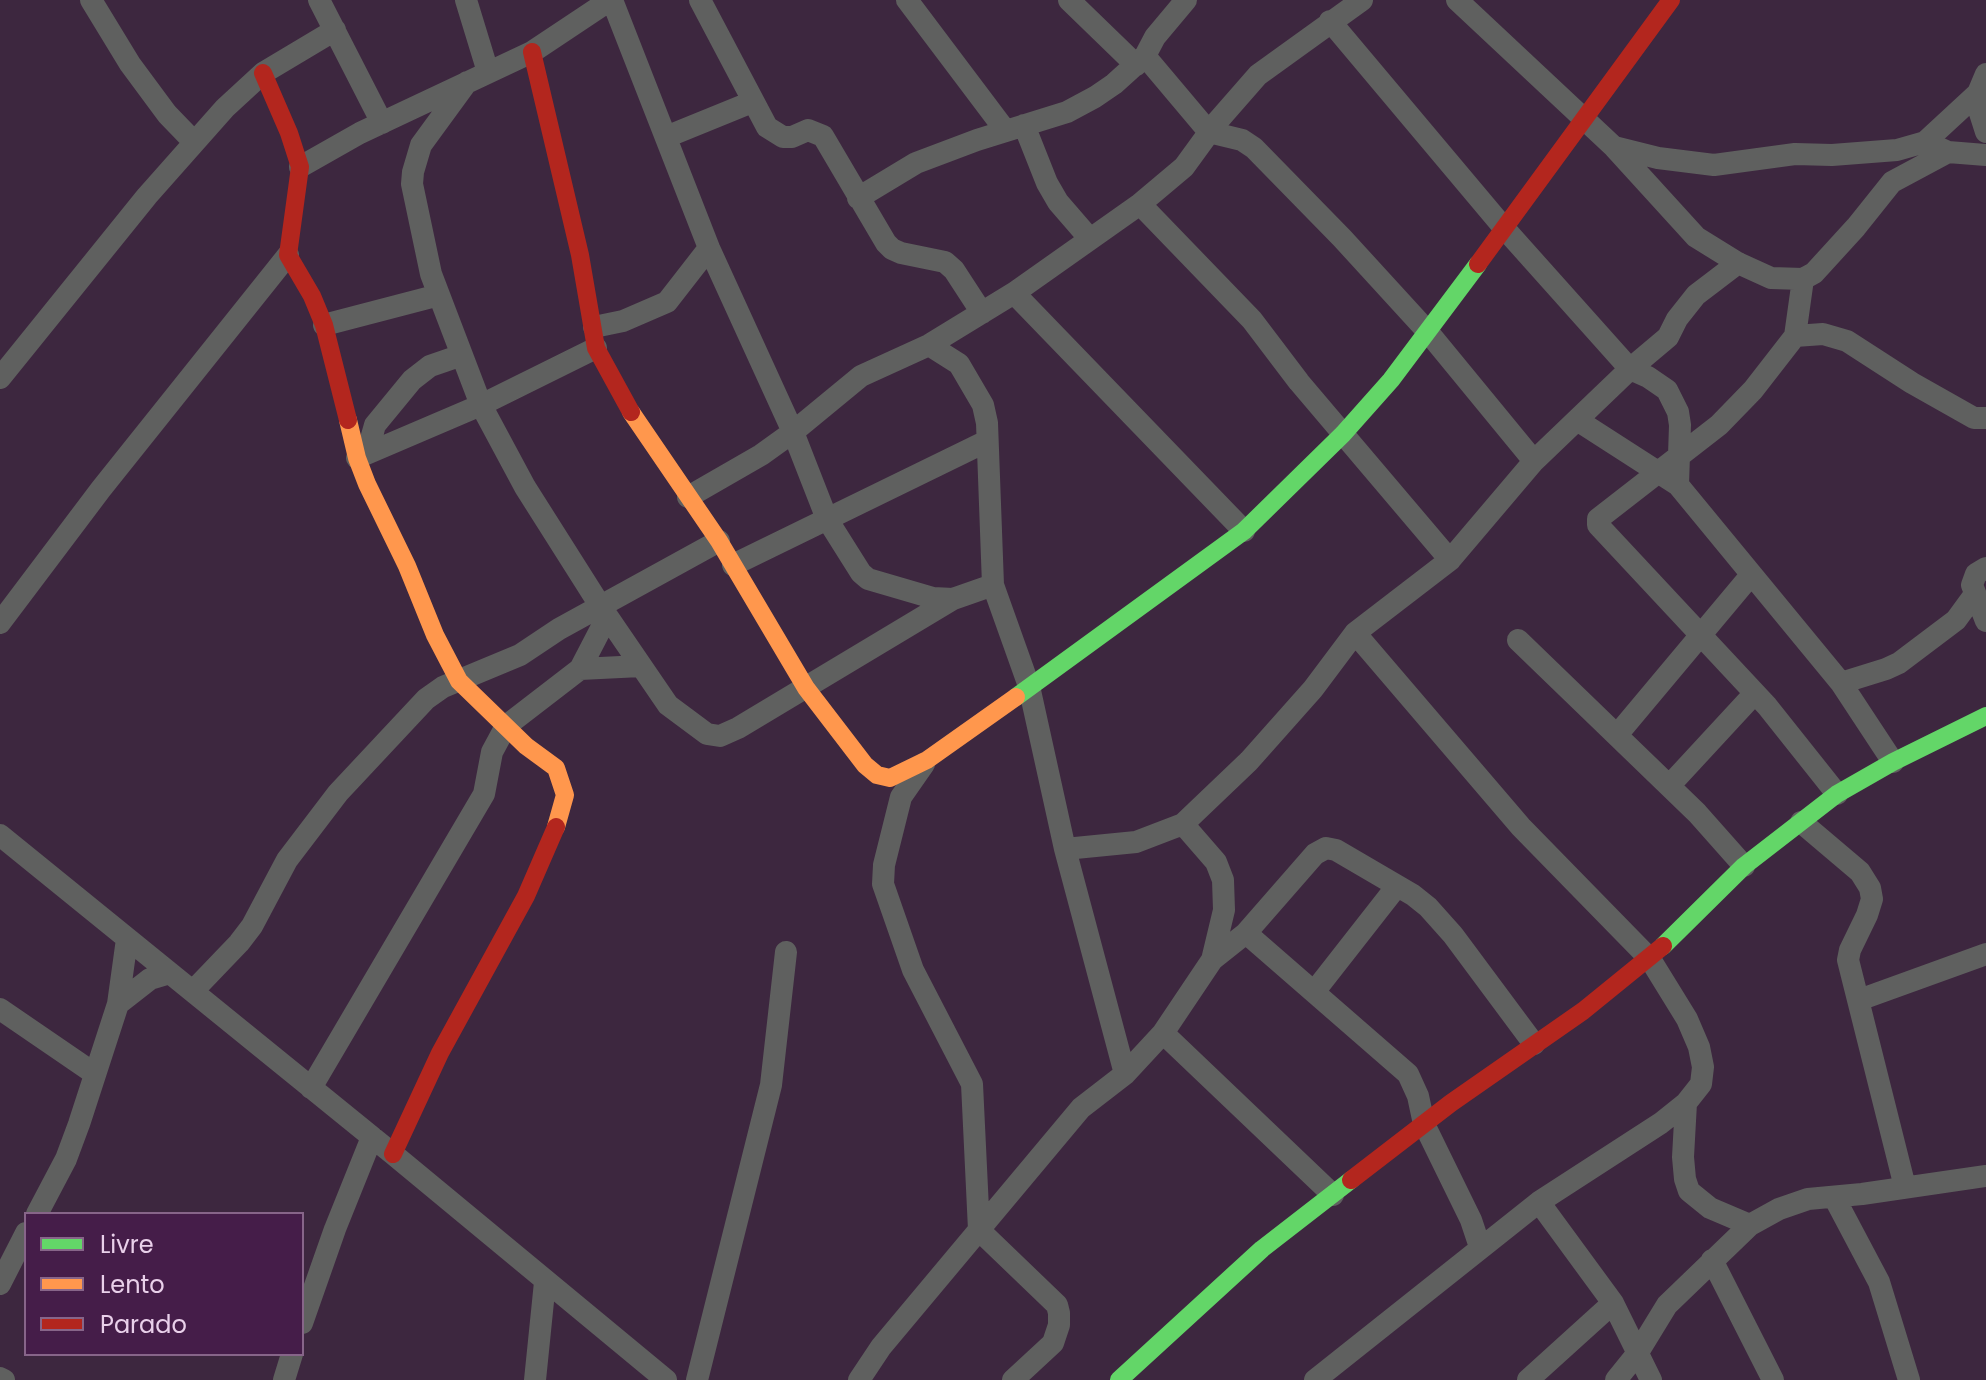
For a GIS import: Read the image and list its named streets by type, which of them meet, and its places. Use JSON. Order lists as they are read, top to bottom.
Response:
{
  "legend": ["Livre", "Lento", "Parado"]
}
